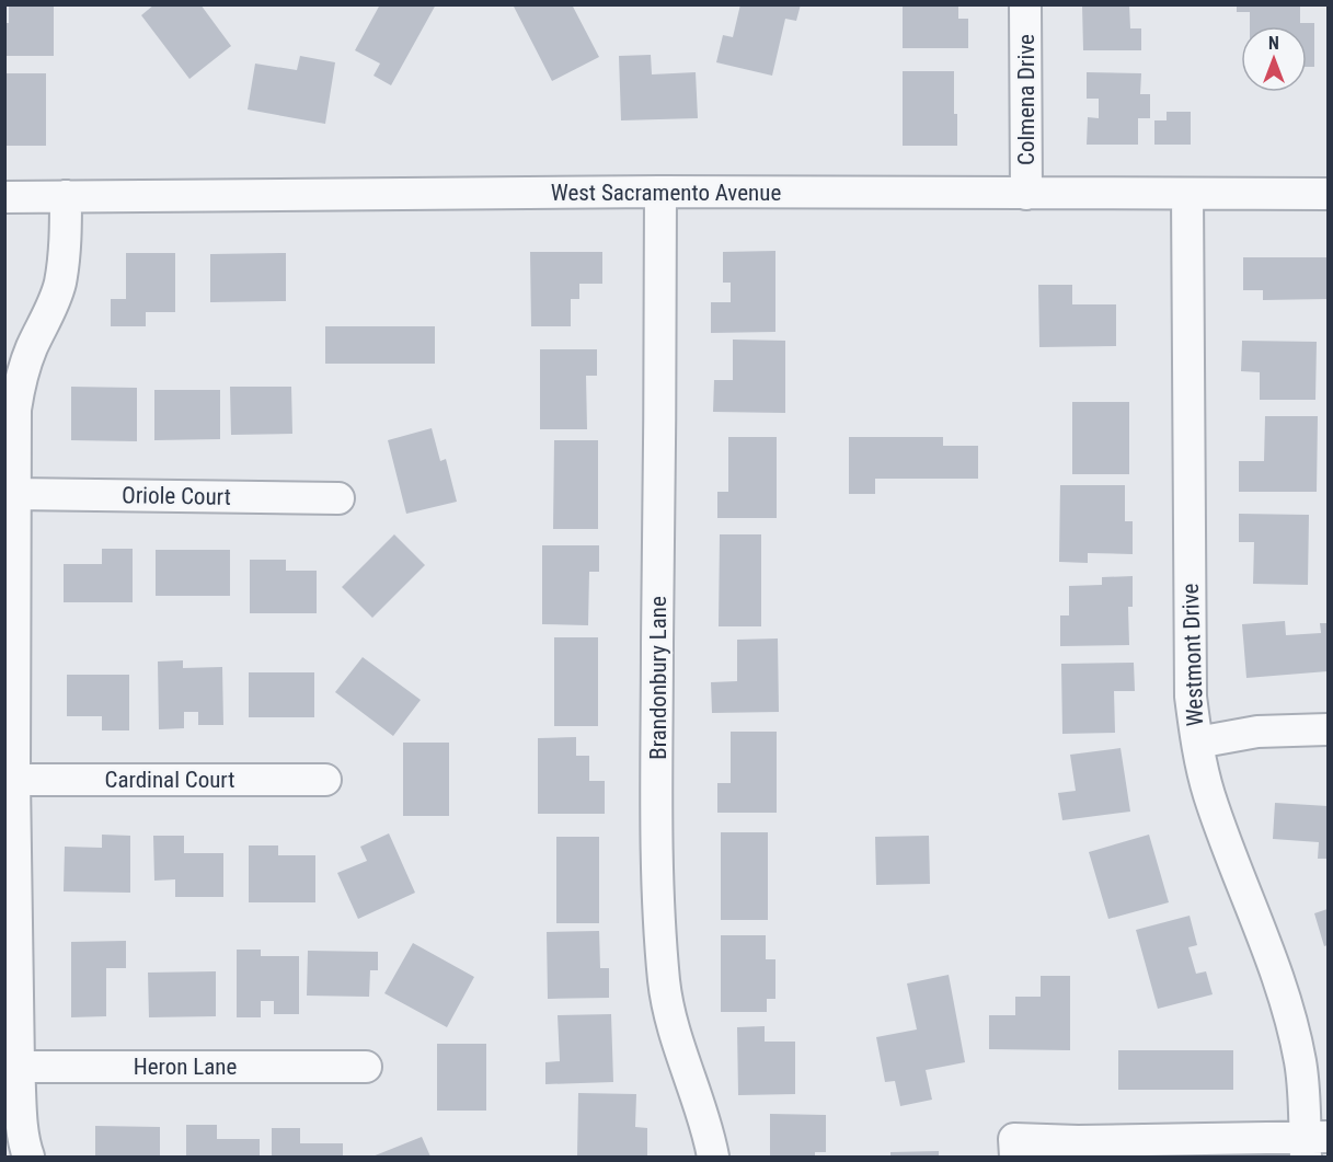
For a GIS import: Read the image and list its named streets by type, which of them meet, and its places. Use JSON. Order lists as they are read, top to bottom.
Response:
{
  "streets": {
    "street": [
      "Colmena Drive",
      "West Sacramento Avenue",
      "Oriole Court",
      "Westmont Drive",
      "Brandonbury Lane",
      "Cardinal Court",
      "Heron Lane"
    ]
  },
  "crossings": [
    ["Colmena Drive", "West Sacramento Avenue"],
    ["West Sacramento Avenue", "Westmont Drive"],
    ["West Sacramento Avenue", "Brandonbury Lane"]
  ],
  "north": "top"
}
